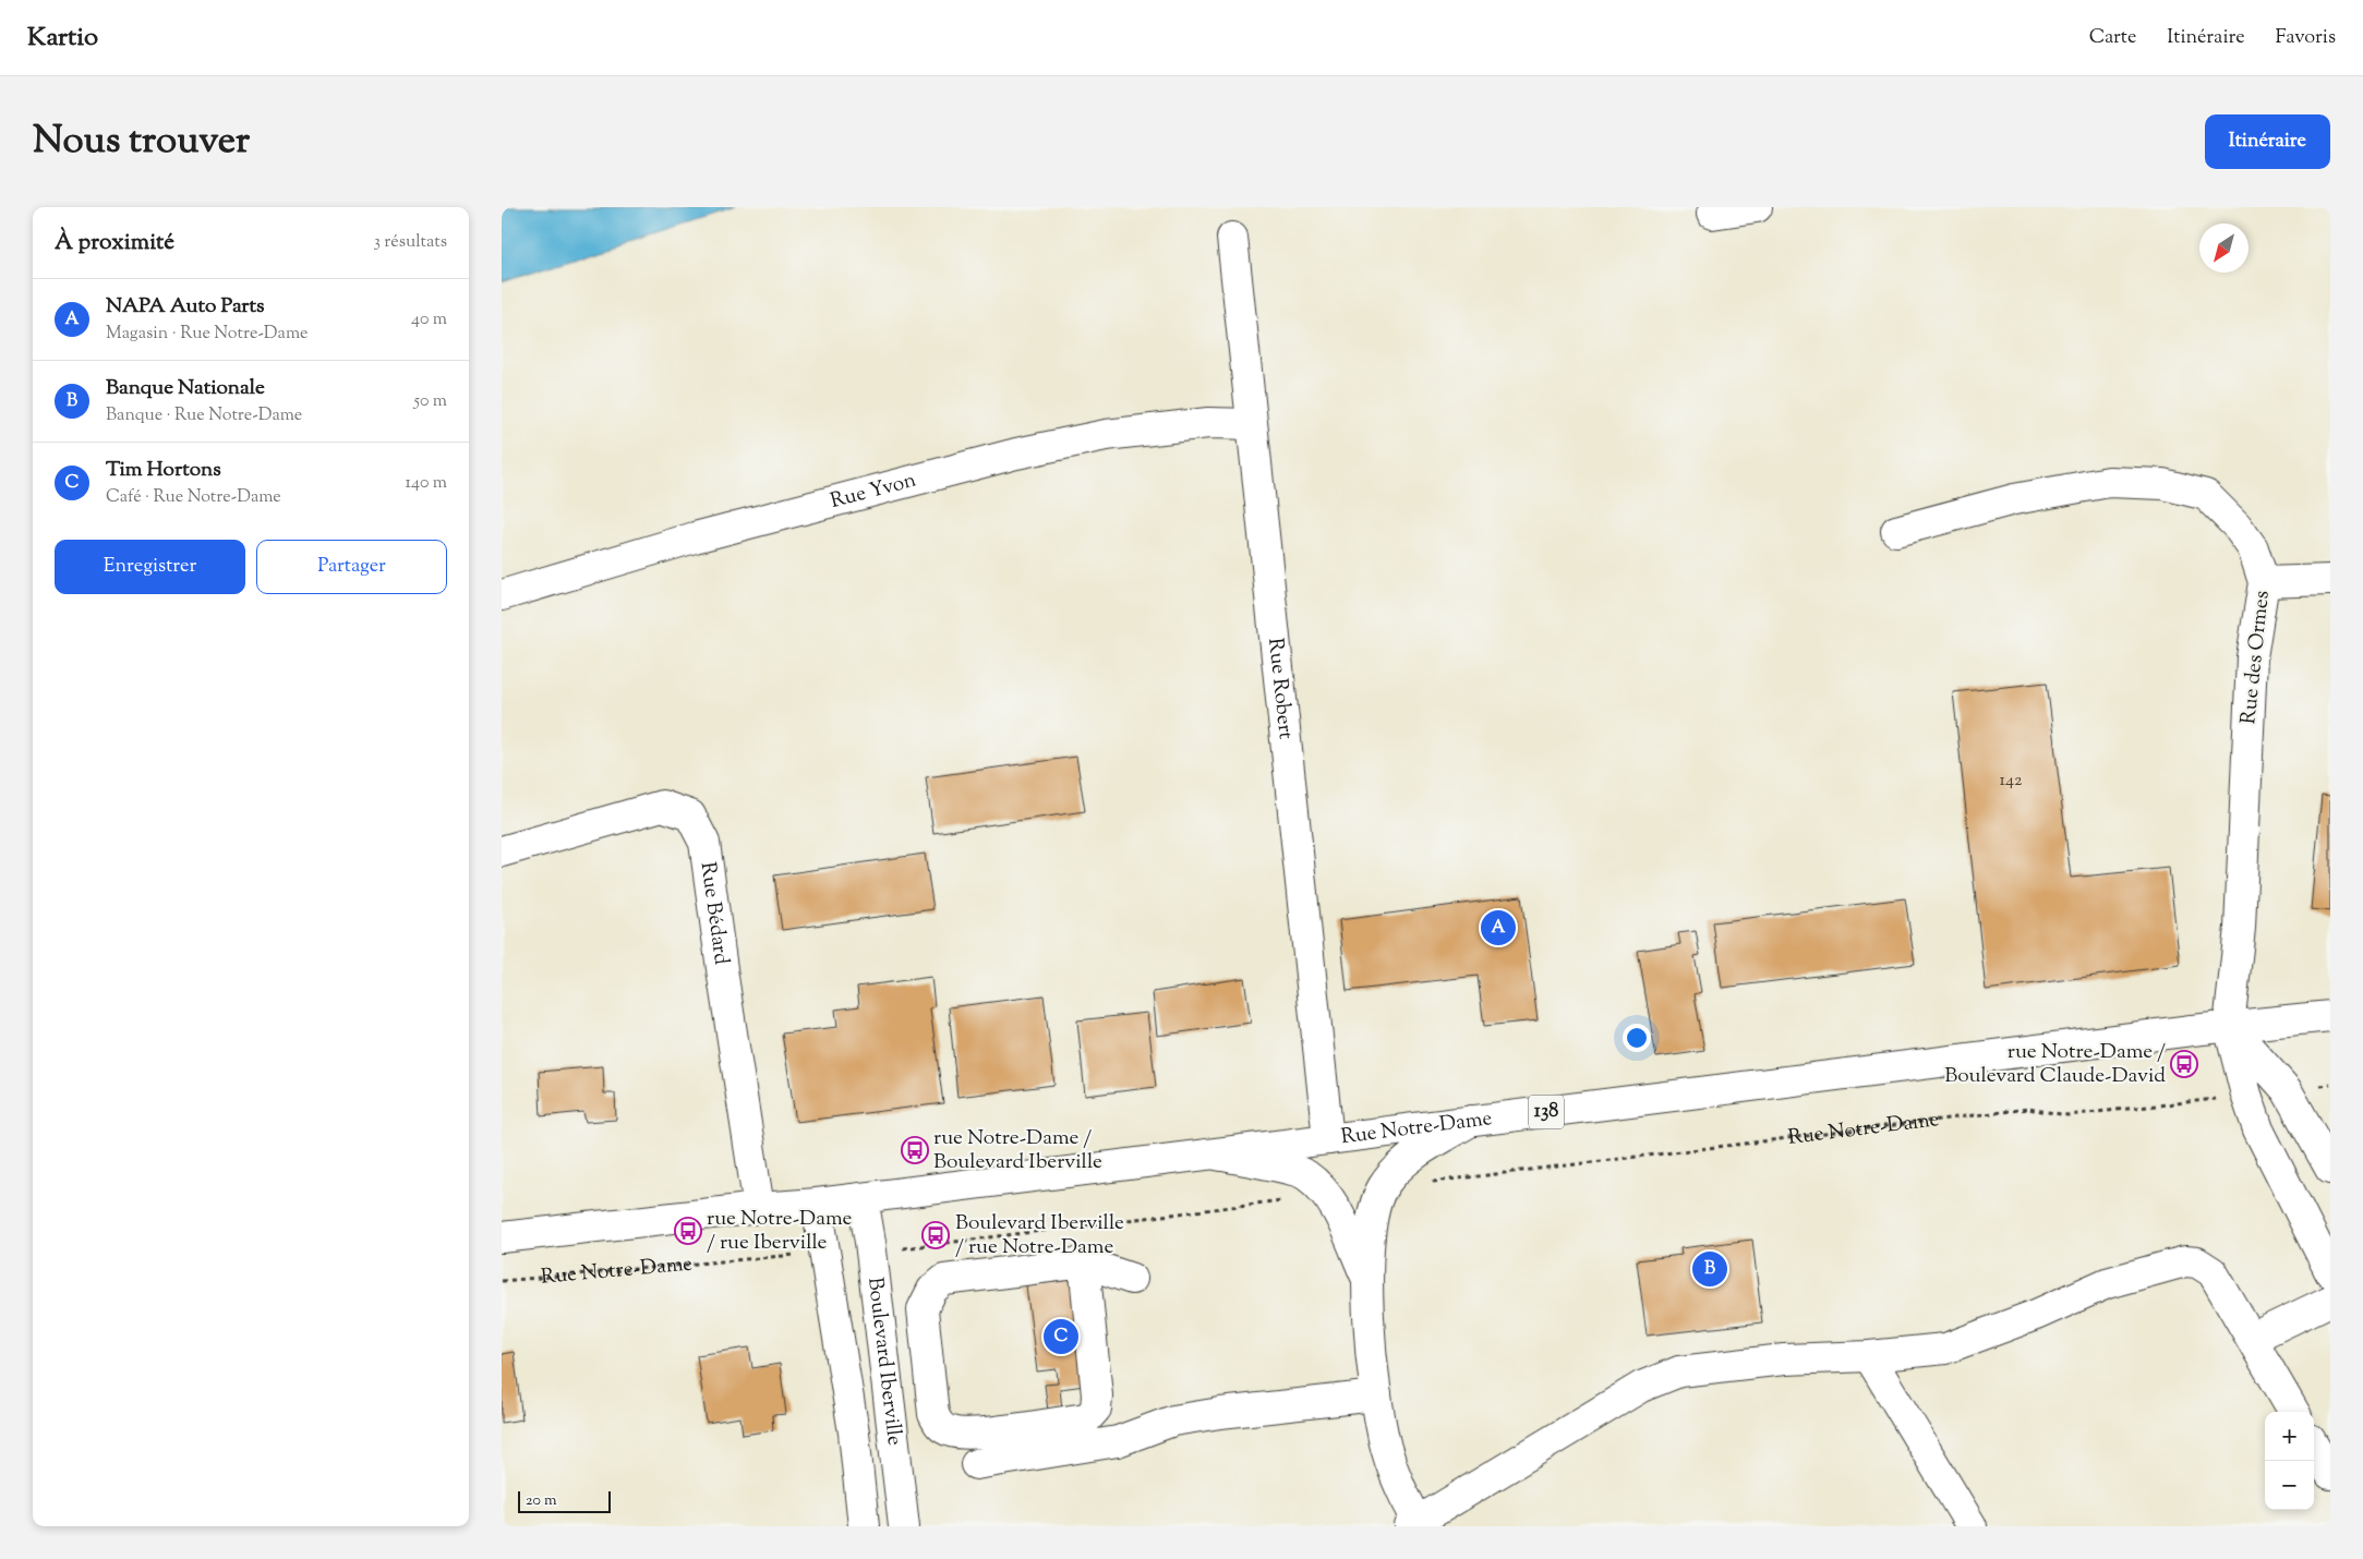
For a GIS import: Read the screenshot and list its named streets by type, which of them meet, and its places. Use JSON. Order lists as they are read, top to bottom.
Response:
{
  "streets": {
    "street": [
      "Rue Yvon",
      "Rue des Ormes",
      "Rue Robert",
      "Rue Bédard",
      "138",
      "Rue Notre-Dame",
      "Boulevard Iberville"
    ]
  },
  "crossings": [
    ["Rue Yvon", "Rue Robert"],
    ["Rue des Ormes", "Rue Notre-Dame"],
    ["Rue Robert", "Rue Notre-Dame"],
    ["Rue Bédard", "Rue Notre-Dame"],
    ["Rue Notre-Dame", "Boulevard Iberville"]
  ],
  "places": {
    "bus stop": [
      "rue Notre-Dame / Boulevard Claude-David",
      "rue Notre-Dame / Boulevard Iberville",
      "rue Notre-Dame / rue Iberville",
      "Boulevard Iberville / rue Notre-Dame"
    ]
  },
  "house_numbers": ["142"],
  "scale_bar": "20 m",
  "north": "bottom left",
  "page": {
    "header": "Kartio",
    "nav": ["Carte", "Itinéraire", "Favoris"],
    "title": "Nous trouver",
    "buttons": [
      "Itinéraire",
      ["Enregistrer", "Partager"]
    ],
    "heading": ["À proximité", "3 résultats"],
    "list": [
      {
        "mark": "A",
        "name": "NAPA Auto Parts",
        "note": "Magasin · Rue Notre-Dame",
        "value": "40 m"
      },
      {
        "mark": "B",
        "name": "Banque Nationale",
        "note": "Banque · Rue Notre-Dame",
        "value": "50 m"
      },
      {
        "mark": "C",
        "name": "Tim Hortons",
        "note": "Café · Rue Notre-Dame",
        "value": "140 m"
      }
    ],
    "pins": ["A", "B", "C"],
    "map_buttons": ["+", "−"],
    "scale": "20 m"
  }
}
